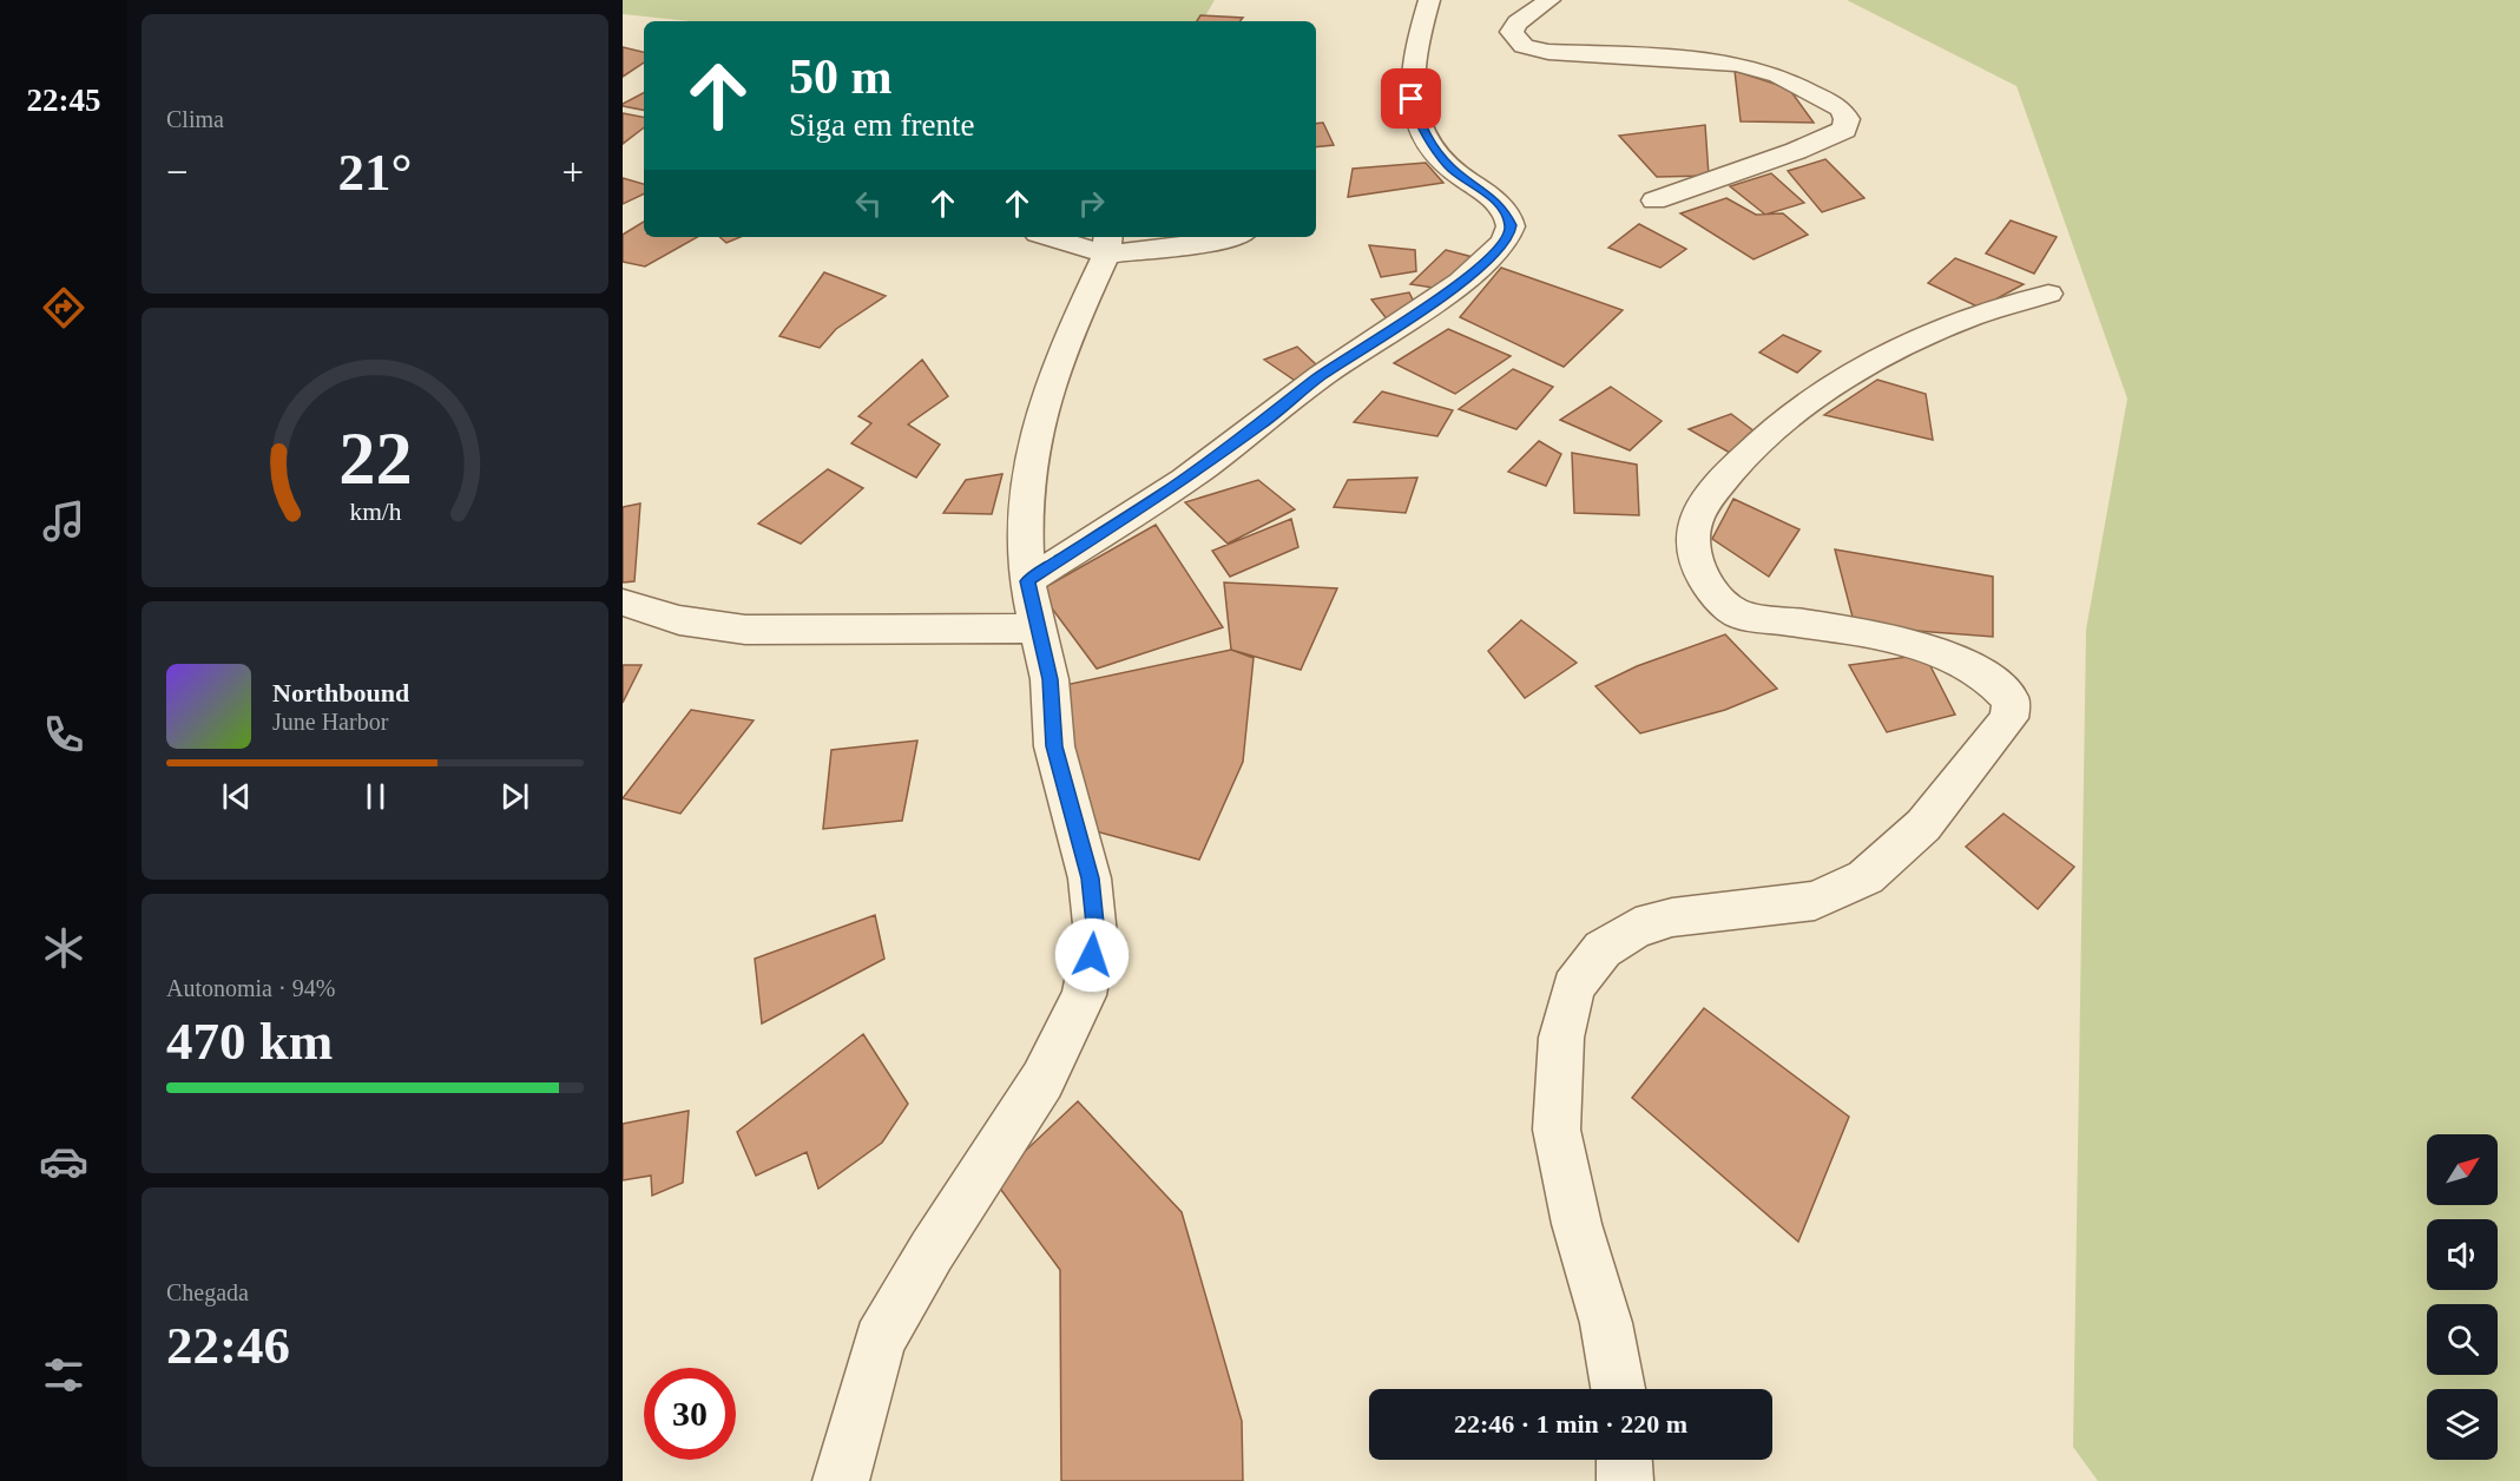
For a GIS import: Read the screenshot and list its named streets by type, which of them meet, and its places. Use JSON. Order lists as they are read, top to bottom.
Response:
{
  "north": "top right",
  "page": {
    "tabs": "22:45",
    "tile": [
      "Clima",
      ["Autonomia · 94%", "470 km"],
      ["Chegada", "22:46"]
    ],
    "turn": ["50 m", "Siga em frente"],
    "heat": ["−", "21°", "+"],
    "song": ["Northbound", "June Harbor"],
    "limit": "30",
    "trip": "22:46 · 1 min · 220 m",
    "gauge": ["22", "km/h"]
  }
}
